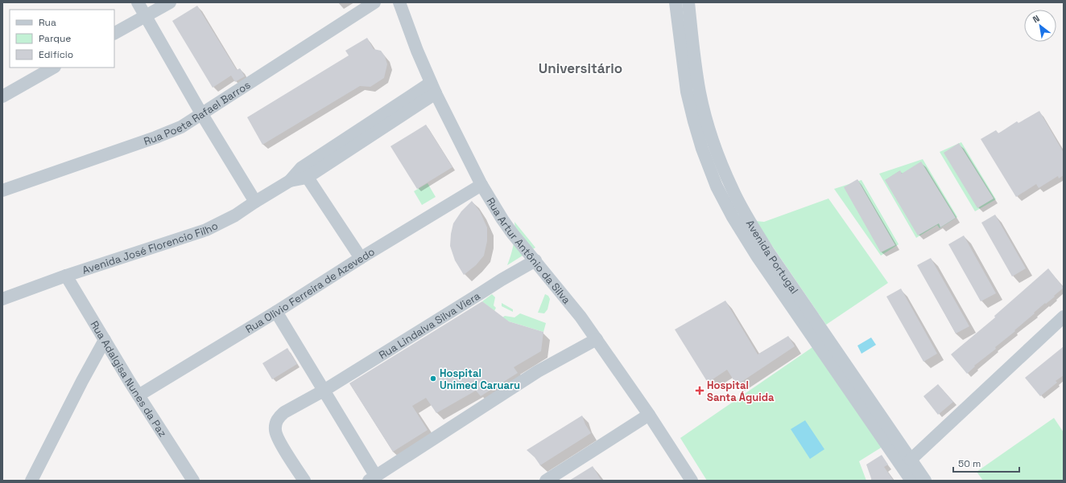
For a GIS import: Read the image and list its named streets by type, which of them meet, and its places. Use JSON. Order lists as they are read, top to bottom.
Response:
{
  "streets": {
    "street": [
      "Rua Poeta Rafael Barros",
      "Avenida José Florencio Filho",
      "Rua Artur Antônio da Silva",
      "Avenida Portugal",
      "Rua Olivio Ferreira de Azevedo",
      "Rua Lindalva Silva Viera",
      "Rua Adalgisa Nunes da Paz"
    ]
  },
  "crossings": [
    ["Avenida José Florencio Filho", "Rua Artur Antônio da Silva"],
    ["Avenida José Florencio Filho", "Rua Adalgisa Nunes da Paz"],
    ["Rua Artur Antônio da Silva", "Rua Olivio Ferreira de Azevedo"],
    ["Rua Artur Antônio da Silva", "Rua Lindalva Silva Viera"],
    ["Rua Olivio Ferreira de Azevedo", "Rua Adalgisa Nunes da Paz"]
  ],
  "districts": ["Universitário"],
  "places": {
    "other": ["Hospital Unimed Caruaru"],
    "health": ["Hospital Santa Águida"]
  },
  "legend": ["Rua", "Parque", "Edifício"],
  "scale_bar": "50 m",
  "north": "top left"
}
